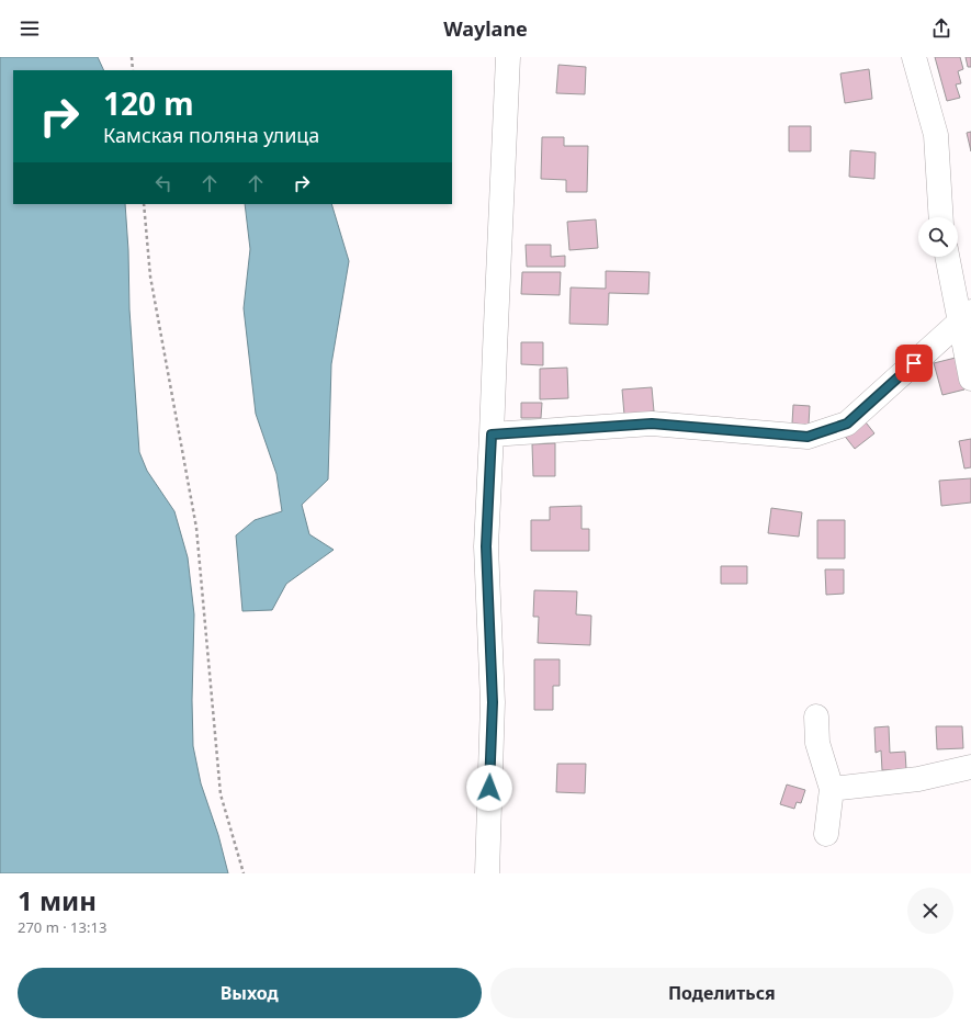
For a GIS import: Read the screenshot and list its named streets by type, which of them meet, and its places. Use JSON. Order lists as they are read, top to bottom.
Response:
{
  "page": {
    "header": "Waylane",
    "turn": ["120 m", "Камская поляна улица"],
    "heading": ["1 мин", "270 m · 13:13"],
    "buttons": ["Выход", "Поделиться"]
  }
}
